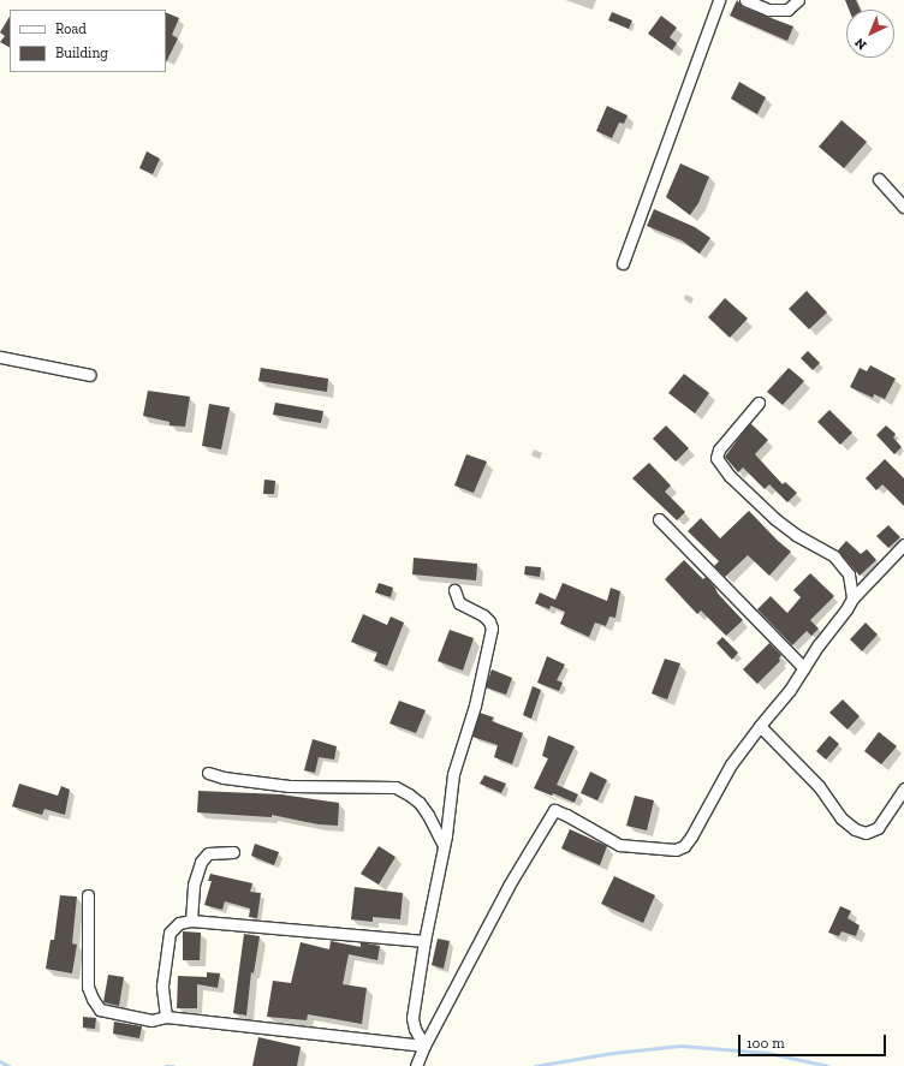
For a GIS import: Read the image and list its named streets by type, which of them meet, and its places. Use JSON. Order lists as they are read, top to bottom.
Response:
{
  "legend": ["Road", "Building"],
  "scale_bar": "100 m",
  "north": "bottom left"
}
